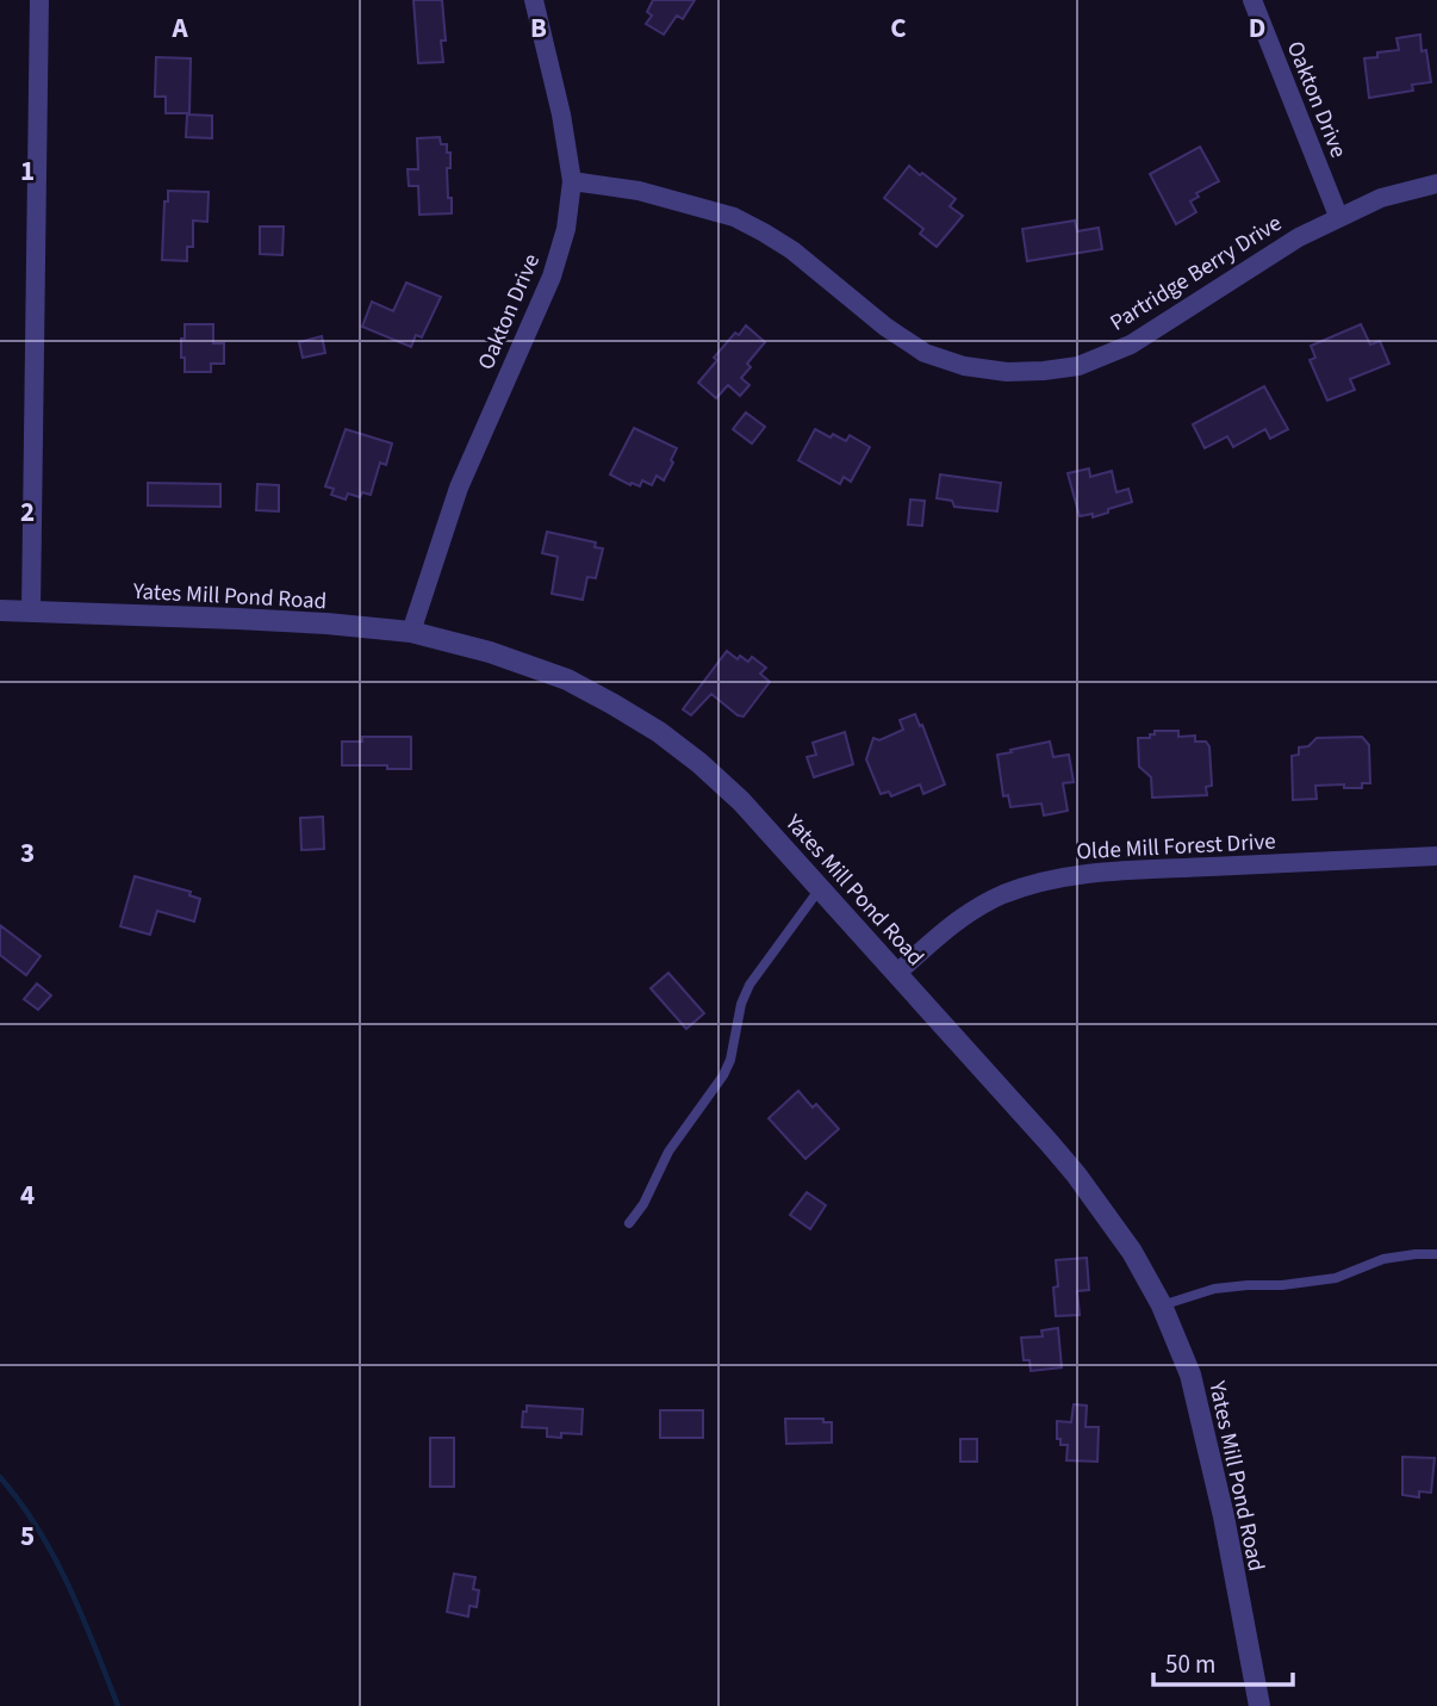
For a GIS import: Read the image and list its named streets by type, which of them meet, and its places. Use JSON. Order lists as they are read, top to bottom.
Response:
{
  "streets": {
    "street": [
      "Oakton Drive",
      "Partridge Berry Drive",
      "Yates Mill Pond Road",
      "Olde Mill Forest Drive"
    ]
  },
  "crossings": [
    ["Oakton Drive", "Partridge Berry Drive"],
    ["Oakton Drive", "Yates Mill Pond Road"],
    ["Yates Mill Pond Road", "Olde Mill Forest Drive"]
  ],
  "scale_bar": "50 m",
  "grid": {
    "columns": [
      "A",
      "B",
      "C",
      "D"
    ],
    "rows": [
      "1",
      "2",
      "3",
      "4",
      "5"
    ]
  }
}
